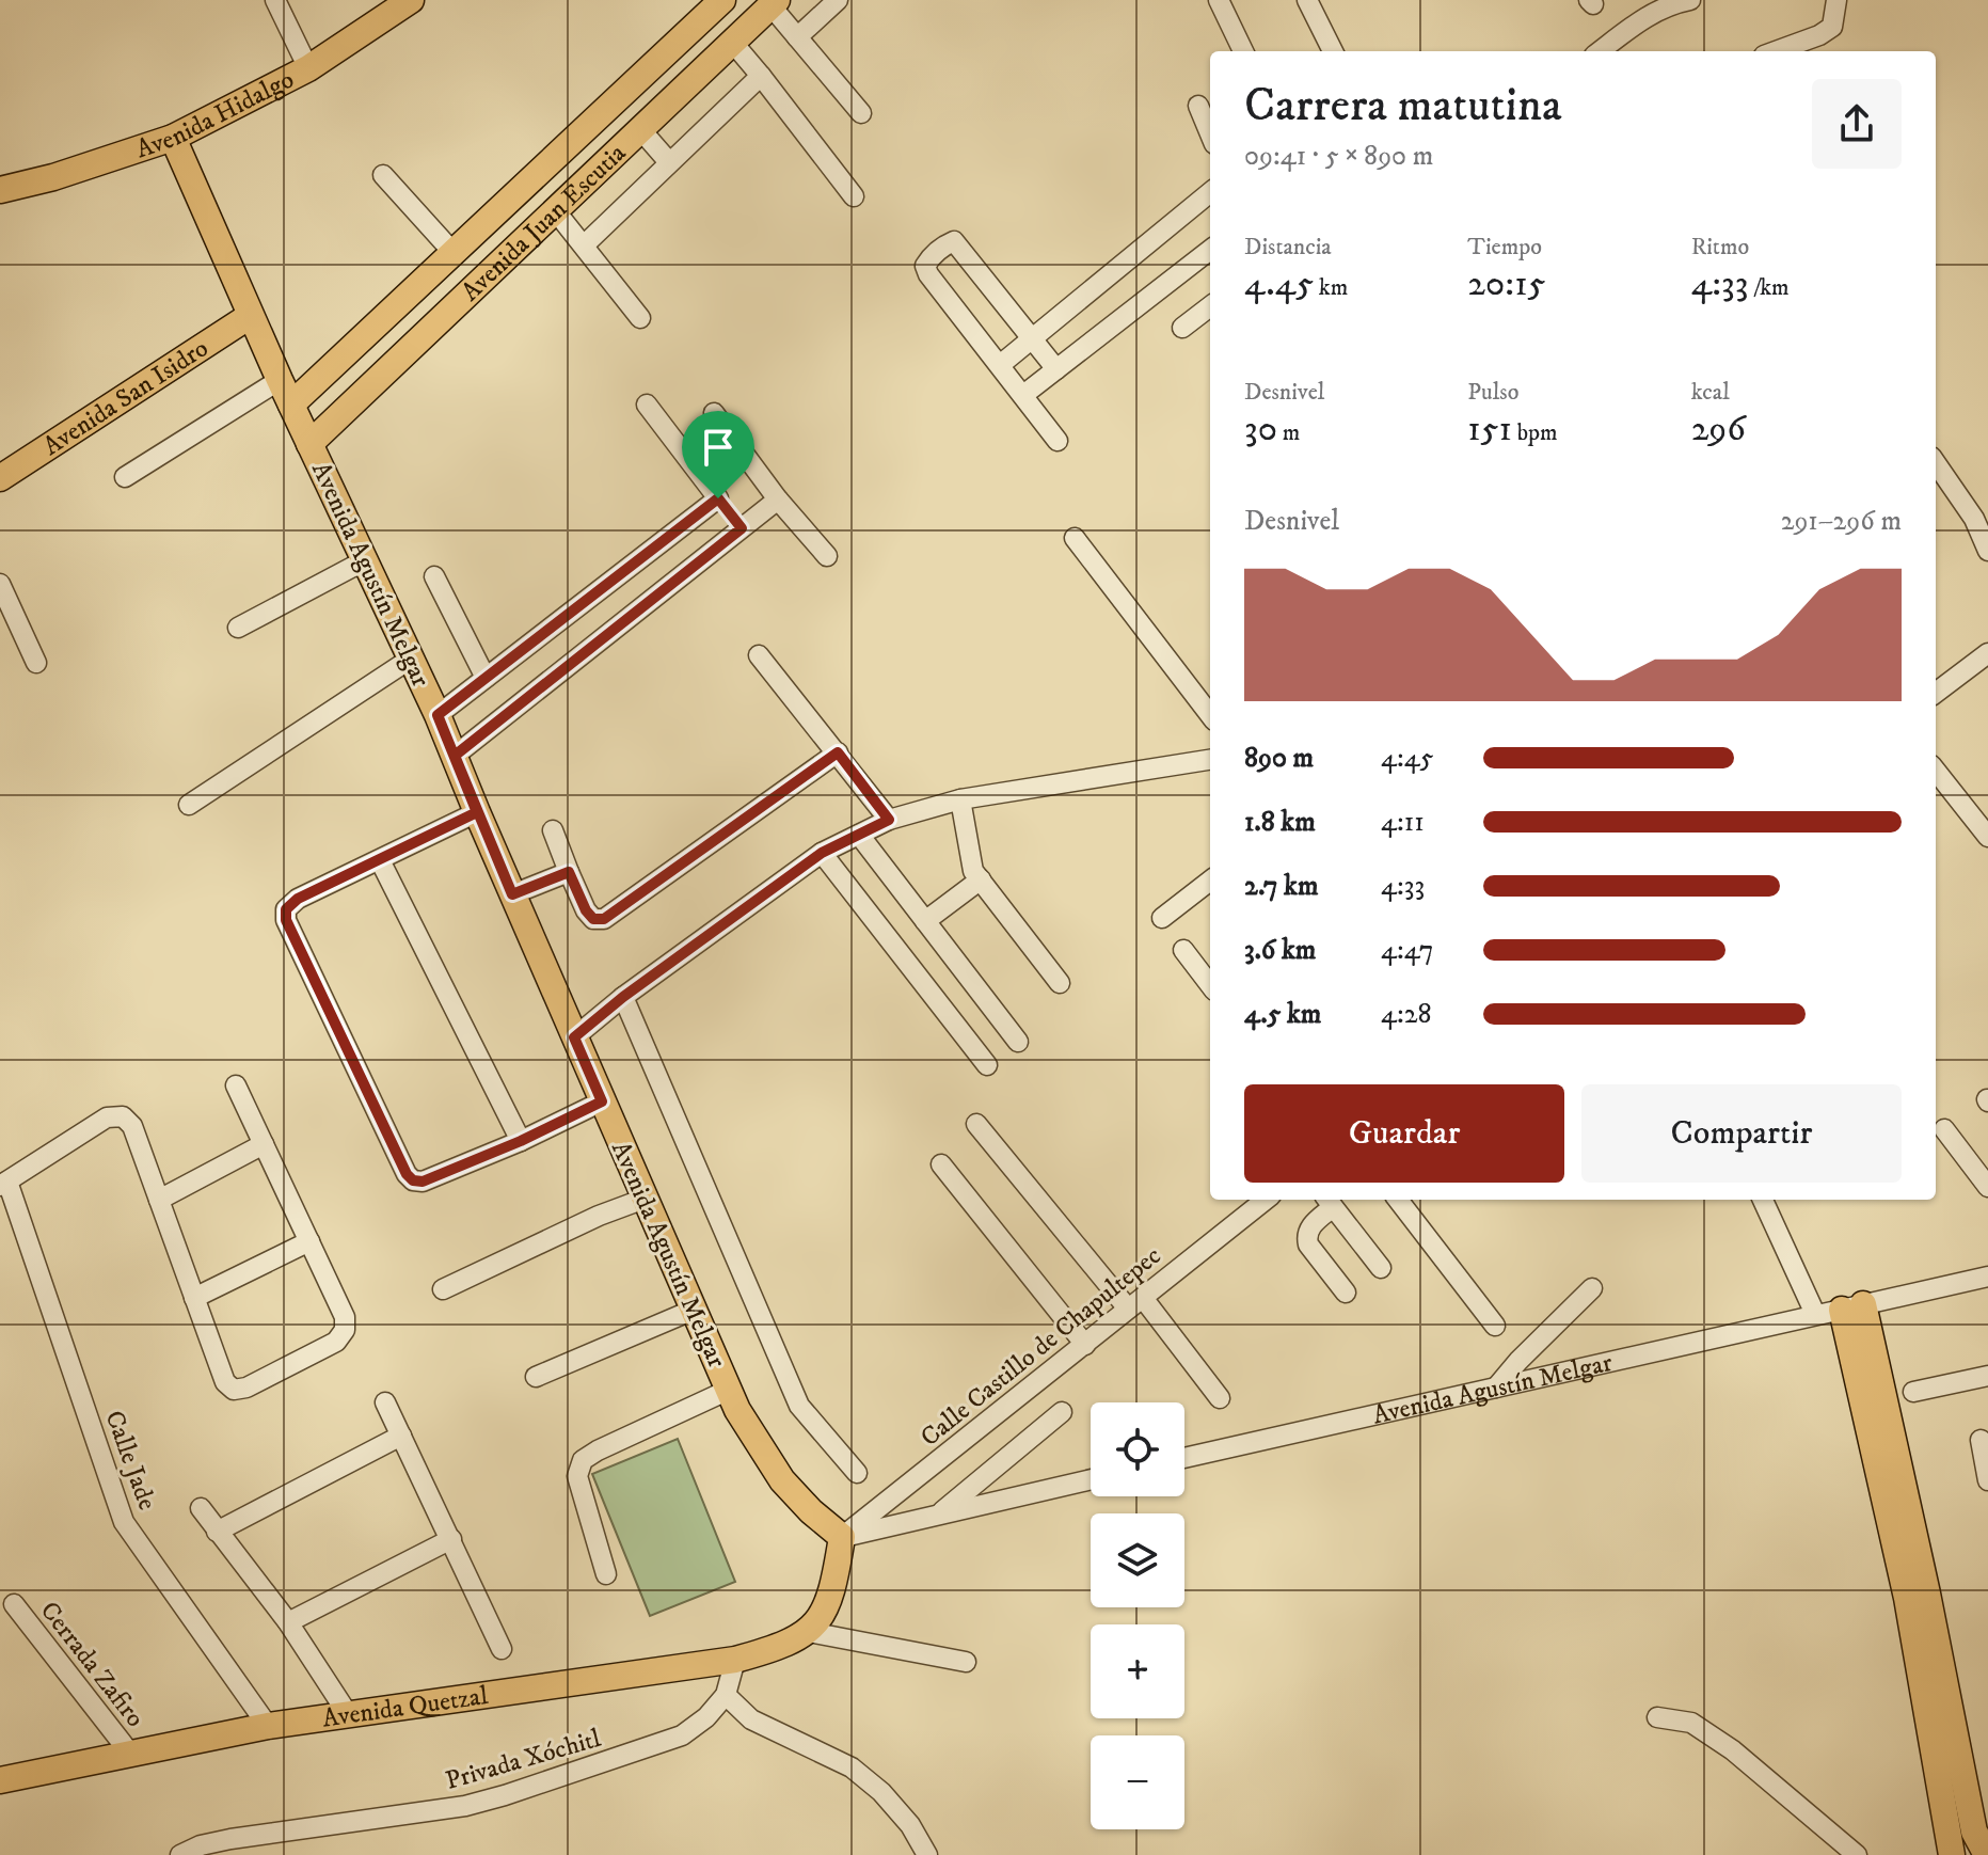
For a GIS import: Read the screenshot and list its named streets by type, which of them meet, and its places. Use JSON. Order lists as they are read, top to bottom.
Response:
{
  "streets": {
    "main road": [
      "Avenida Hidalgo",
      "Avenida Juan Escutia",
      "Avenida San Isidro",
      "Avenida Agustín Melgar",
      "Avenida Quetzal"
    ],
    "street": [
      "Calle Castillo de Chapultepec",
      "Calle Jade",
      "Cerrada Zafiro",
      "Privada Xóchitl"
    ]
  },
  "crossings": [
    ["Avenida Hidalgo", "Avenida Agustín Melgar"],
    ["Avenida Juan Escutia", "Avenida Agustín Melgar"],
    ["Avenida San Isidro", "Avenida Agustín Melgar"],
    ["Avenida Agustín Melgar", "Calle Castillo de Chapultepec"],
    ["Calle Jade", "Avenida Quetzal"],
    ["Cerrada Zafiro", "Avenida Quetzal"],
    ["Avenida Quetzal", "Privada Xóchitl"]
  ],
  "page": {
    "heading": ["Carrera matutina", "09:41 · 5 × 890 m"],
    "stats": [
      ["Distancia", "4.45 km"],
      ["Tiempo", "20:15"],
      ["Ritmo", "4:33 /km"],
      ["Desnivel", "30 m"],
      ["Pulso", "151 bpm"],
      ["kcal", "296"]
    ],
    "chart": ["Desnivel", "291–296 m"],
    "list": [
      {
        "name": "890 m",
        "note": "4:45"
      },
      {
        "name": "1.8 km",
        "note": "4:11"
      },
      {
        "name": "2.7 km",
        "note": "4:33"
      },
      {
        "name": "3.6 km",
        "note": "4:47"
      },
      {
        "name": "4.5 km",
        "note": "4:28"
      }
    ],
    "buttons": ["Guardar", "Compartir"],
    "map_buttons": ["+", "−"]
  }
}
